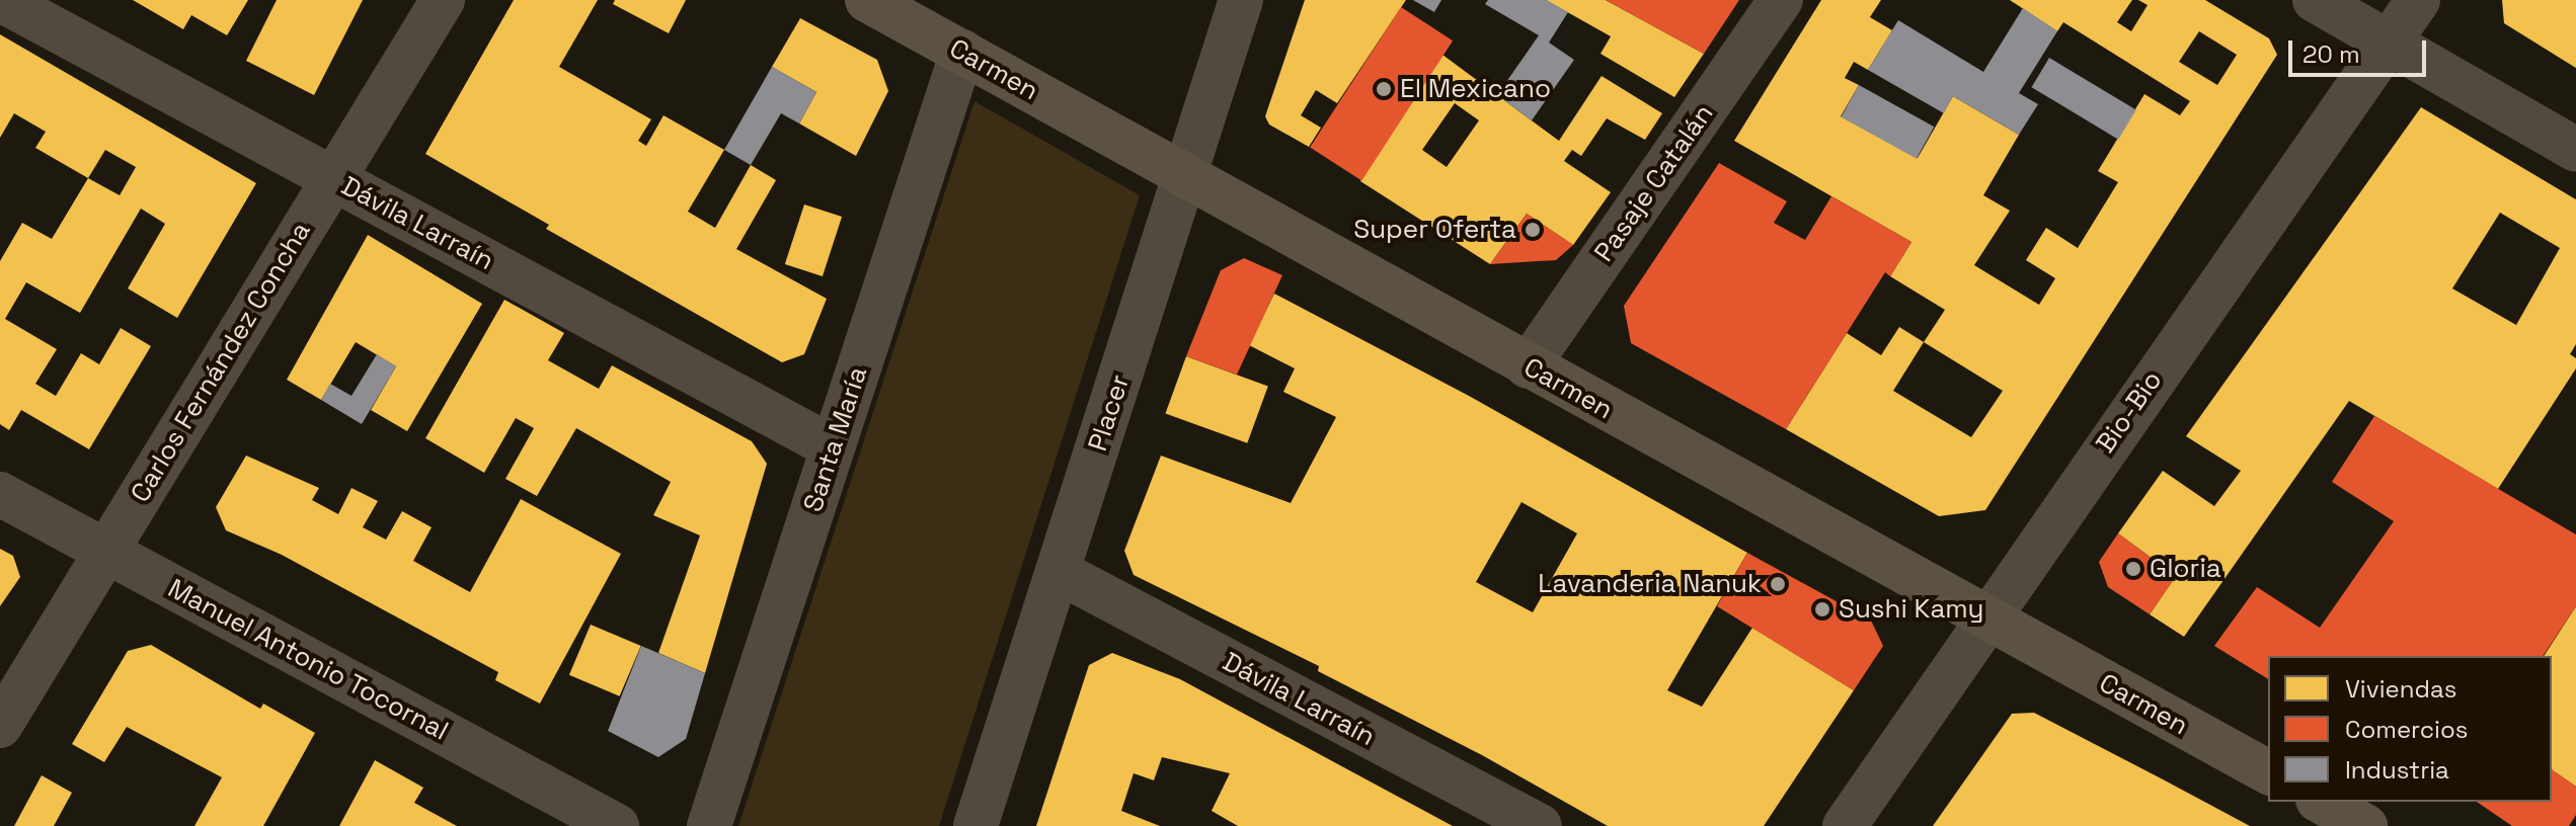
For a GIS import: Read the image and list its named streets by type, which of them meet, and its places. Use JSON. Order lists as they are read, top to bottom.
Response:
{
  "streets": {
    "main road": ["Carmen"],
    "street": [
      "Pasaje Catalán",
      "Dávila Larraín",
      "Carlos Fernández Concha",
      "Bio-Bio",
      "Placer",
      "Santa María",
      "Manuel Antonio Tocornal"
    ]
  },
  "crossings": [
    ["Carmen", "Pasaje Catalán"],
    ["Carmen", "Bio-Bio"],
    ["Carmen", "Placer"],
    ["Carmen", "Santa María"],
    ["Dávila Larraín", "Carlos Fernández Concha"],
    ["Dávila Larraín", "Placer"],
    ["Dávila Larraín", "Santa María"],
    ["Carlos Fernández Concha", "Manuel Antonio Tocornal"]
  ],
  "places": [
    "El Mexicano",
    "Super Oferta",
    "Gloria",
    "Lavanderia Nanuk",
    "Sushi Kamy"
  ],
  "legend": ["Viviendas", "Comercios", "Industria"],
  "scale_bar": "20 m"
}
